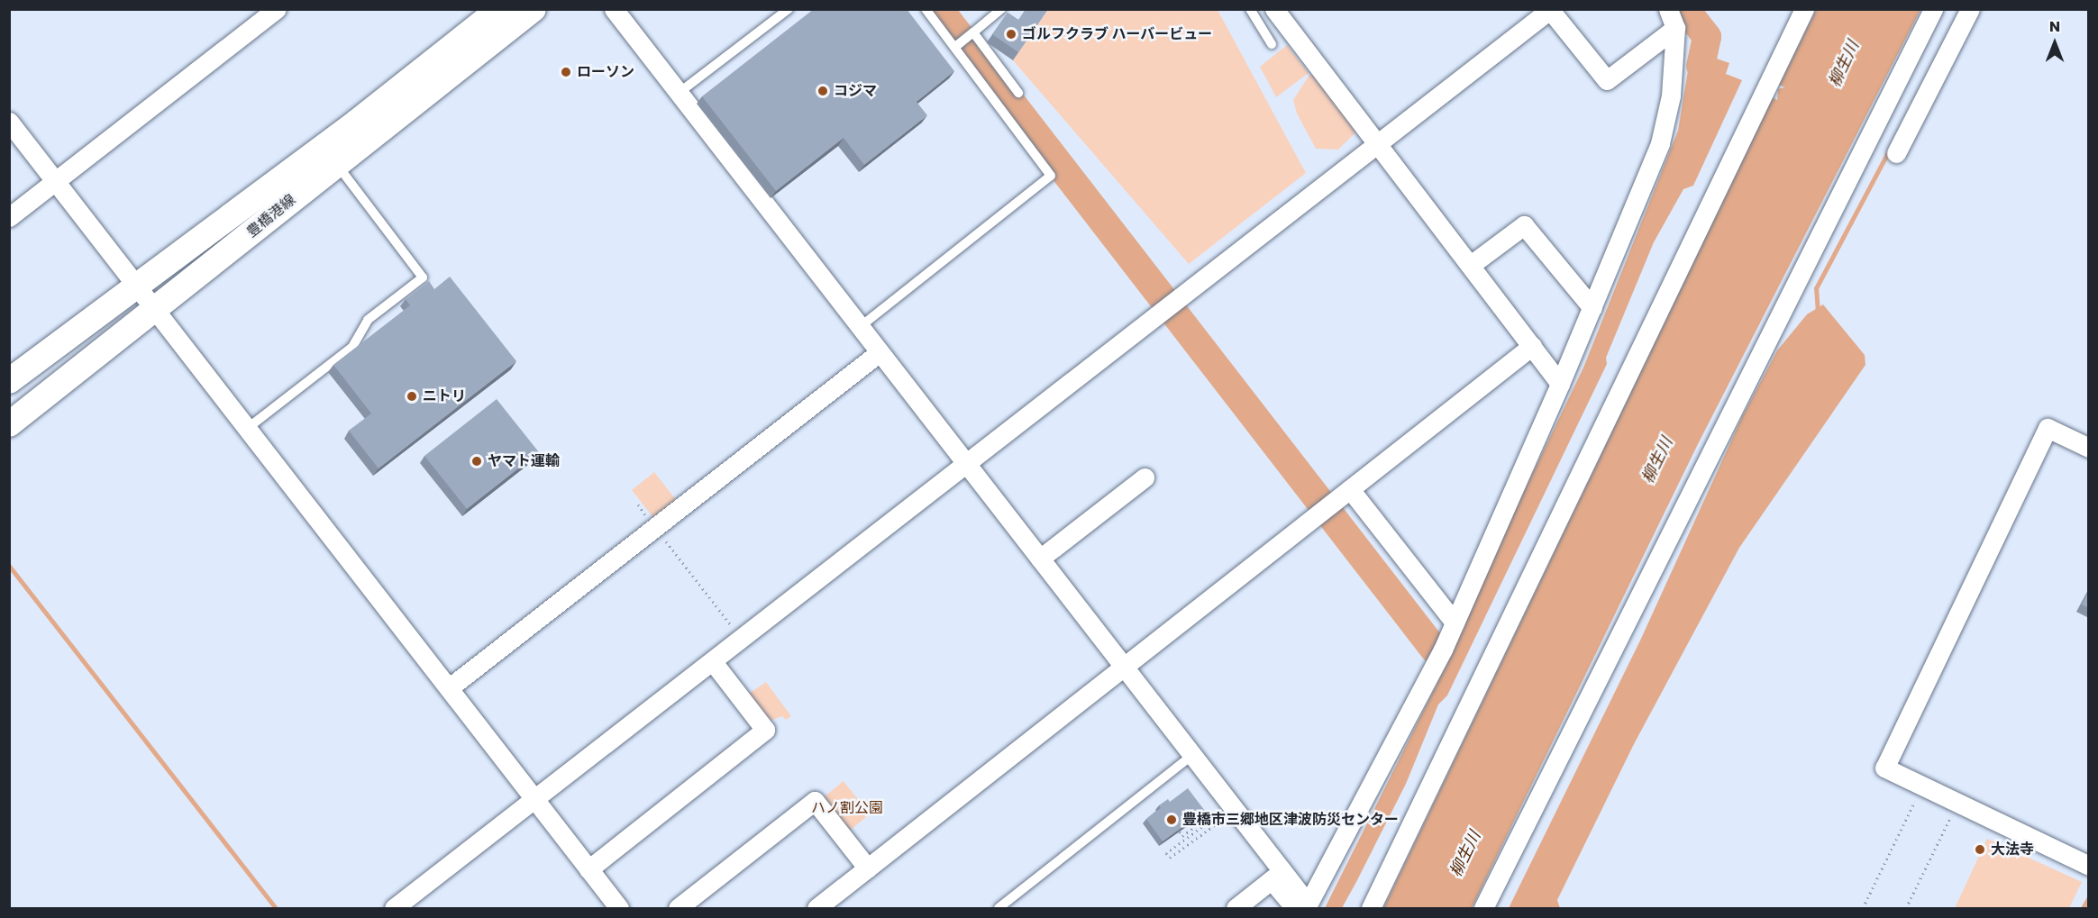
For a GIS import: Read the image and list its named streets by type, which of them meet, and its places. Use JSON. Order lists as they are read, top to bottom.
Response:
{
  "streets": {
    "main road": ["豊橋港線"]
  },
  "water": ["柳生川"],
  "parks": ["ハノ割公園"],
  "places": [
    "ゴルフクラブ ハーバービュー",
    "ローソン",
    "コジマ",
    "ニトリ",
    "ヤマト運輸",
    "豊橋市三郷地区津波防災センター",
    "大法寺"
  ],
  "north": "top"
}
